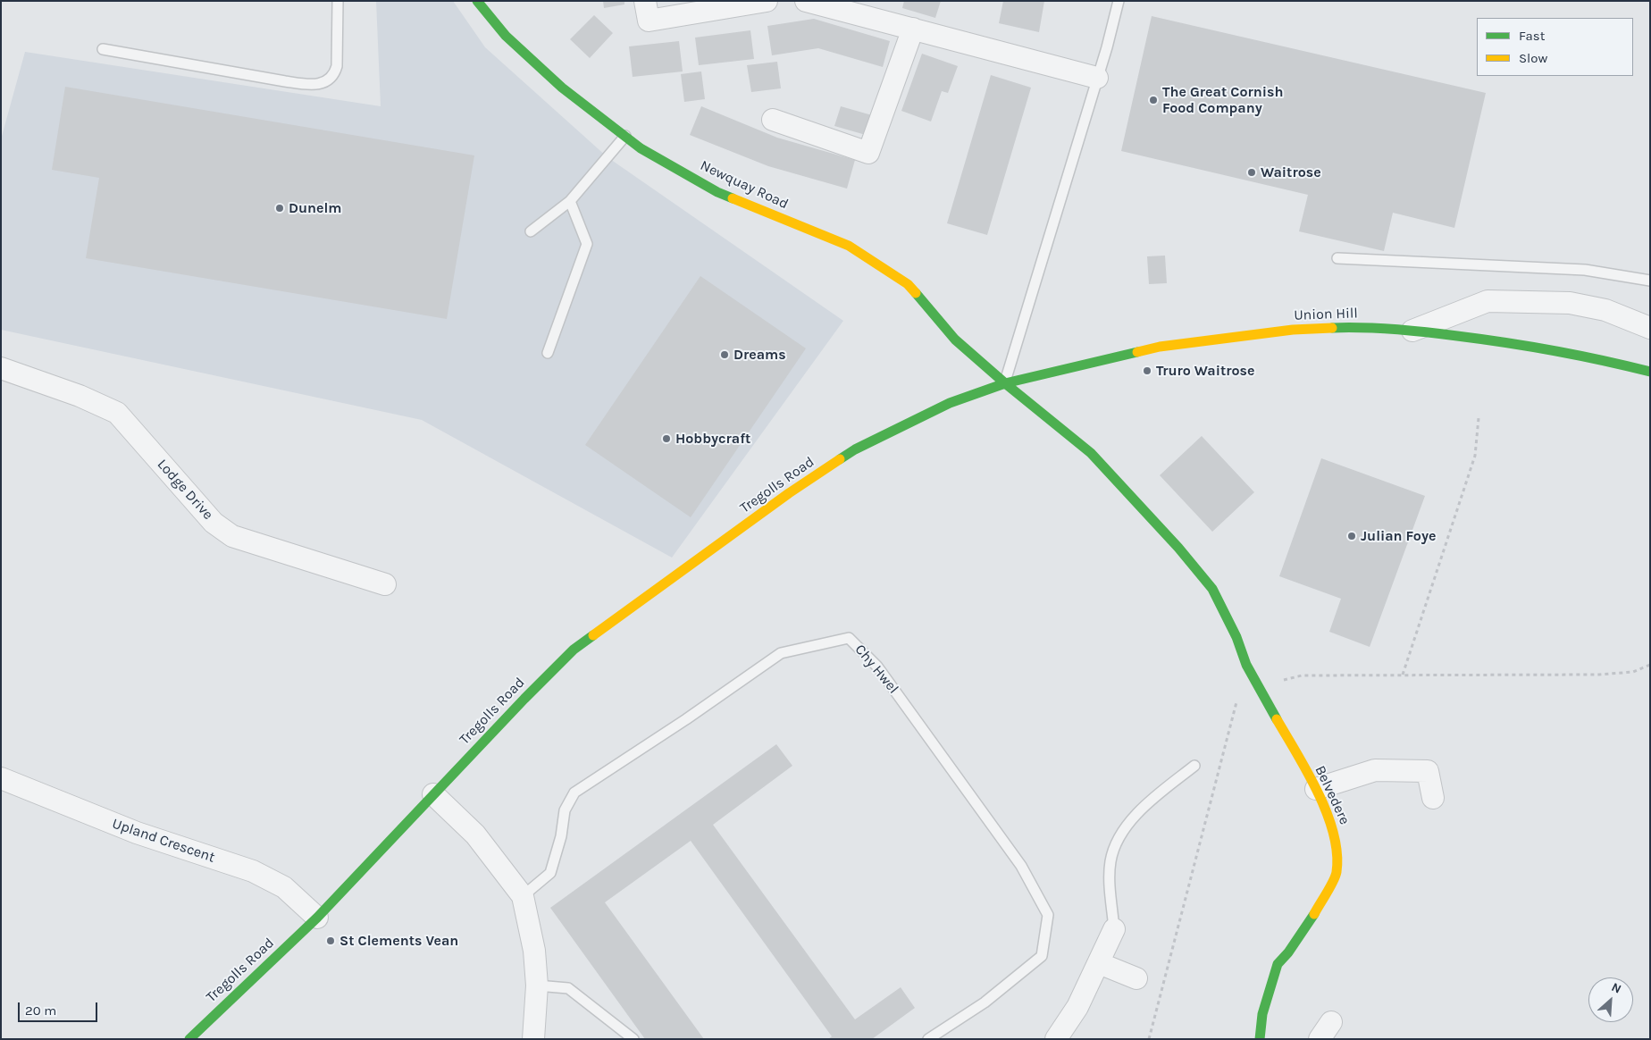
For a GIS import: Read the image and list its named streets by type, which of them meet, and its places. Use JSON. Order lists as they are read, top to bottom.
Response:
{
  "streets": {
    "main road": [
      "Newquay Road",
      "Union Hill",
      "Tregolls Road",
      "Belvedere"
    ],
    "street": ["Lodge Drive", "Upland Crescent"],
    "lane": ["Chy Hwel"]
  },
  "crossings": [
    ["Newquay Road", "Union Hill"],
    ["Newquay Road", "Belvedere"],
    ["Union Hill", "Tregolls Road"],
    ["Tregolls Road", "Upland Crescent"]
  ],
  "places": [
    "The Great Cornish Food Company",
    "Waitrose",
    "Dunelm",
    "Dreams",
    "Truro Waitrose",
    "Hobbycraft",
    "Julian Foye",
    "St Clements Vean"
  ],
  "legend": ["Fast", "Slow"],
  "scale_bar": "20 m",
  "north": "top right"
}
